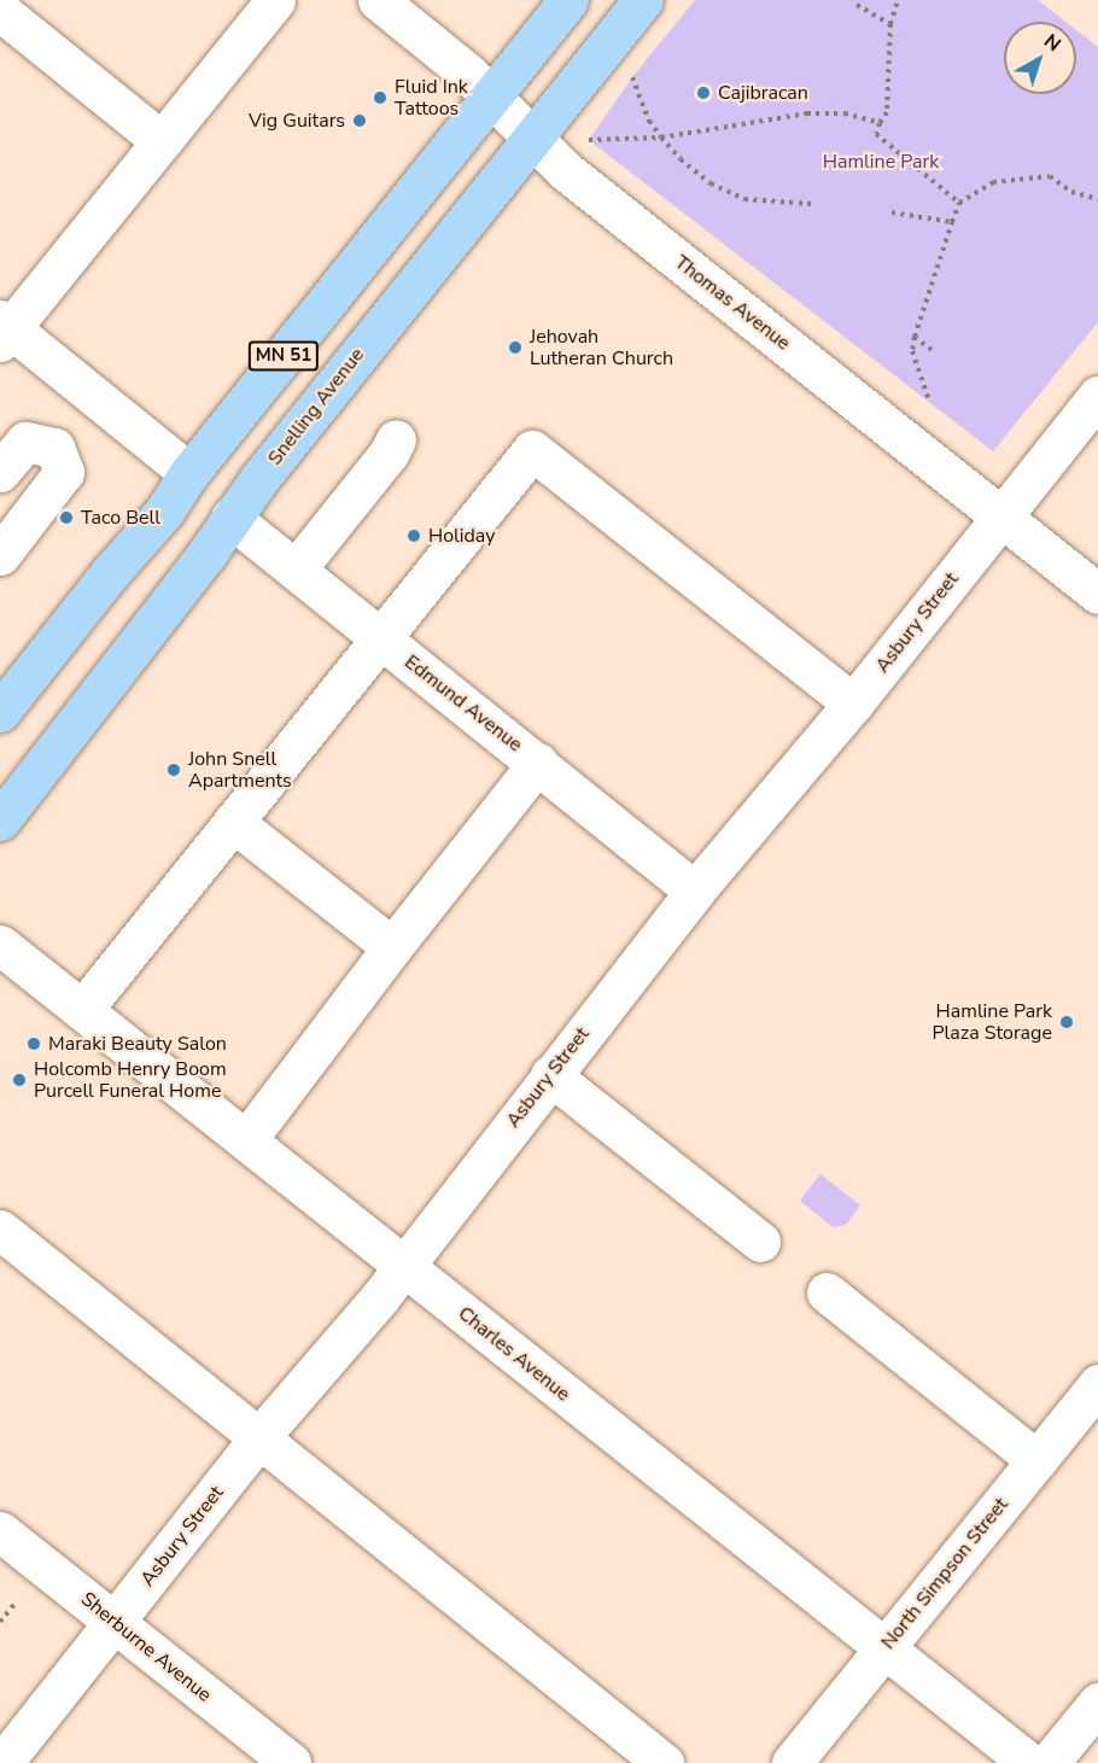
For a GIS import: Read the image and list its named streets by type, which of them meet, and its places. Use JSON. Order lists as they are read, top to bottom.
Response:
{
  "streets": {
    "main road": ["MN 51", "Snelling Avenue"],
    "street": [
      "Thomas Avenue",
      "Asbury Street",
      "Edmund Avenue",
      "Charles Avenue",
      "North Simpson Street",
      "Sherburne Avenue"
    ]
  },
  "crossings": [
    ["Thomas Avenue", "MN 51"],
    ["Thomas Avenue", "Snelling Avenue"],
    ["Thomas Avenue", "Asbury Street"],
    ["Snelling Avenue", "Edmund Avenue"],
    ["Asbury Street", "Edmund Avenue"],
    ["Asbury Street", "Charles Avenue"],
    ["Asbury Street", "Sherburne Avenue"],
    ["Charles Avenue", "North Simpson Street"]
  ],
  "parks": ["Hamline Park"],
  "places": [
    "Cajibracan",
    "Fluid Ink Tattoos",
    "Vig Guitars",
    "Jehovah Lutheran Church",
    "Taco Bell",
    "Holiday",
    "John Snell Apartments",
    "Hamline Park Plaza Storage",
    "Maraki Beauty Salon",
    "Holcomb Henry Boom Purcell Funeral Home"
  ],
  "north": "top right"
}
